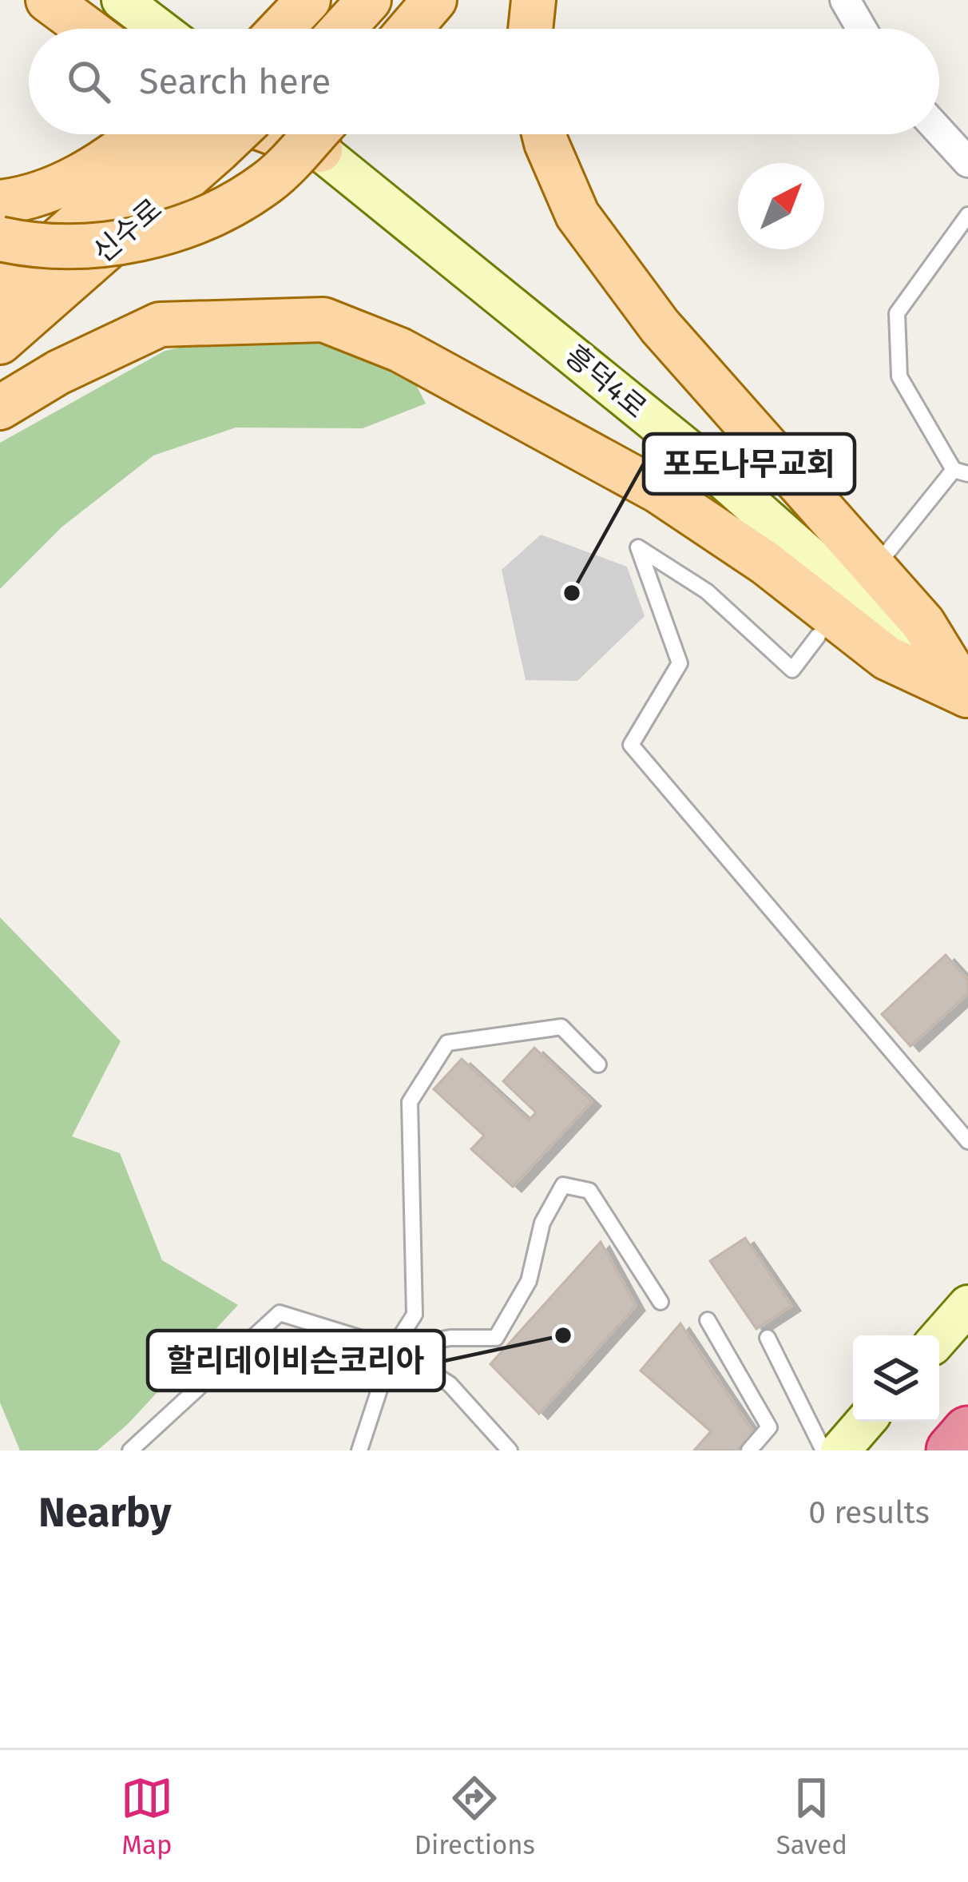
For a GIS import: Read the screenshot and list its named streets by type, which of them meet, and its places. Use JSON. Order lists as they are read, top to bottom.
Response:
{
  "streets": {
    "main road": ["신수로"],
    "street": ["흥덕4로"]
  },
  "places": ["포도나무교회", "할리데이비슨코리아"],
  "north": "top right",
  "page": {
    "search": "Search here",
    "heading": ["Nearby", "0 results"],
    "nav": ["Map", "Directions", "Saved"]
  }
}
